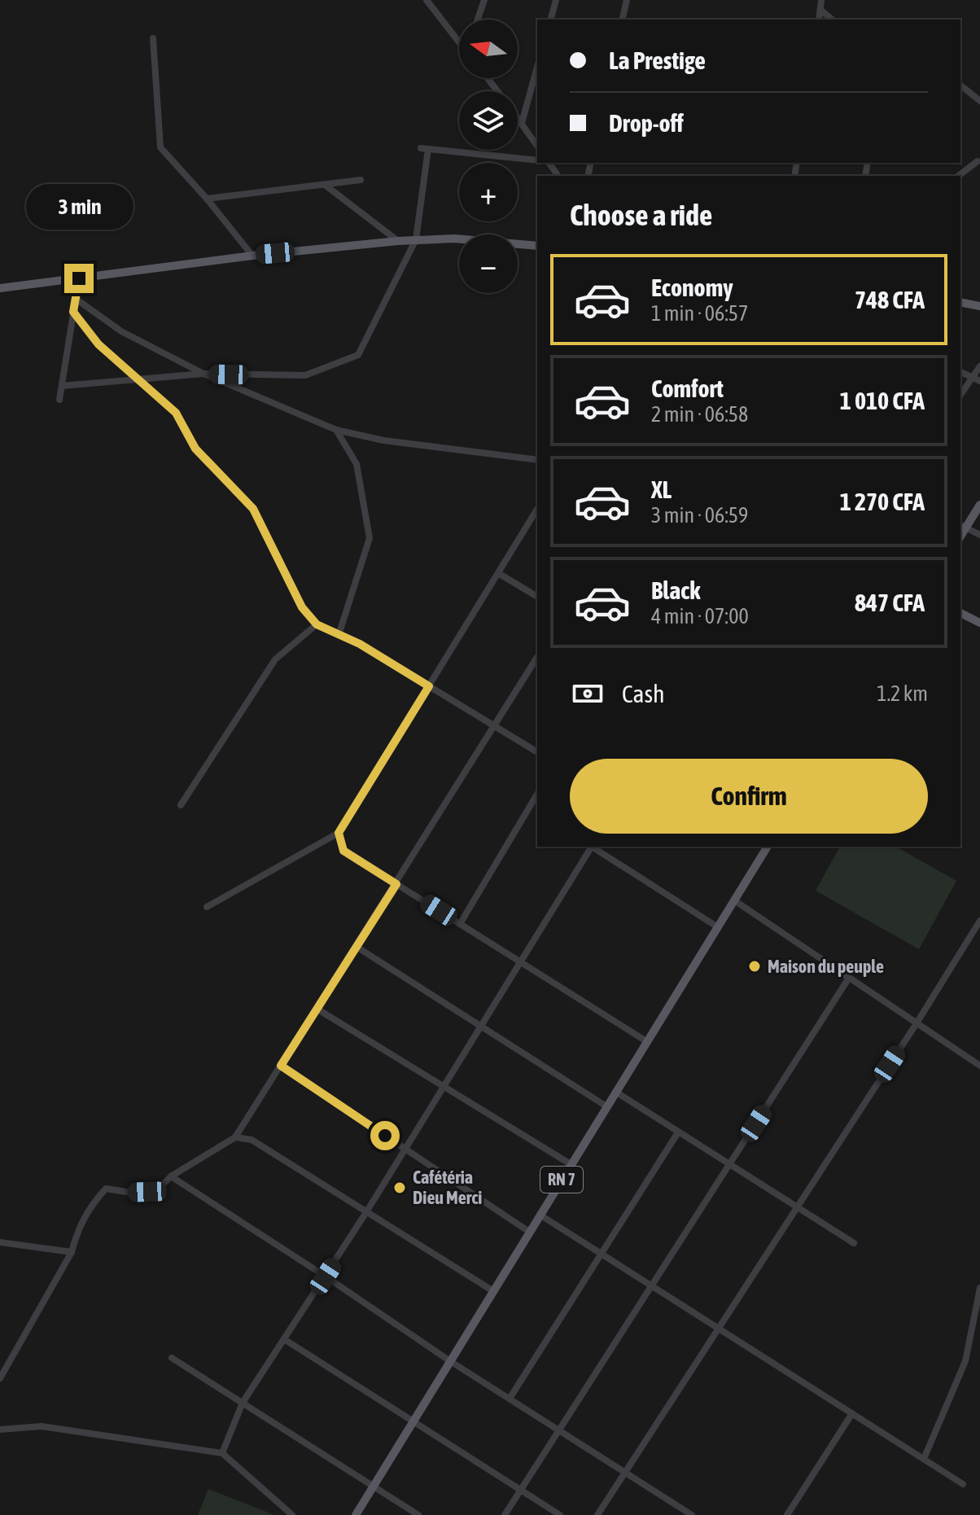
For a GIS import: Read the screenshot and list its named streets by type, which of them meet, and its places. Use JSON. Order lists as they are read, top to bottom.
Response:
{
  "streets": {
    "main road": ["RN 7"]
  },
  "places": ["Maison du peuple", "Cafétéria Dieu Merci"],
  "north": "left",
  "page": {
    "map_buttons": ["+", "−"],
    "banner": ["La Prestige", "Drop-off"],
    "heading": "Choose a ride",
    "bubble": "3 min",
    "list": [
      {
        "name": "Economy",
        "note": "1 min · 06:57",
        "value": "748 CFA"
      },
      {
        "name": "Comfort",
        "note": "2 min · 06:58",
        "value": "1 010 CFA"
      },
      {
        "name": "XL",
        "note": "3 min · 06:59",
        "value": "1 270 CFA"
      },
      {
        "name": "Black",
        "note": "4 min · 07:00",
        "value": "847 CFA"
      }
    ],
    "pay": ["Cash", "1.2 km"],
    "buttons": "Confirm"
  }
}
